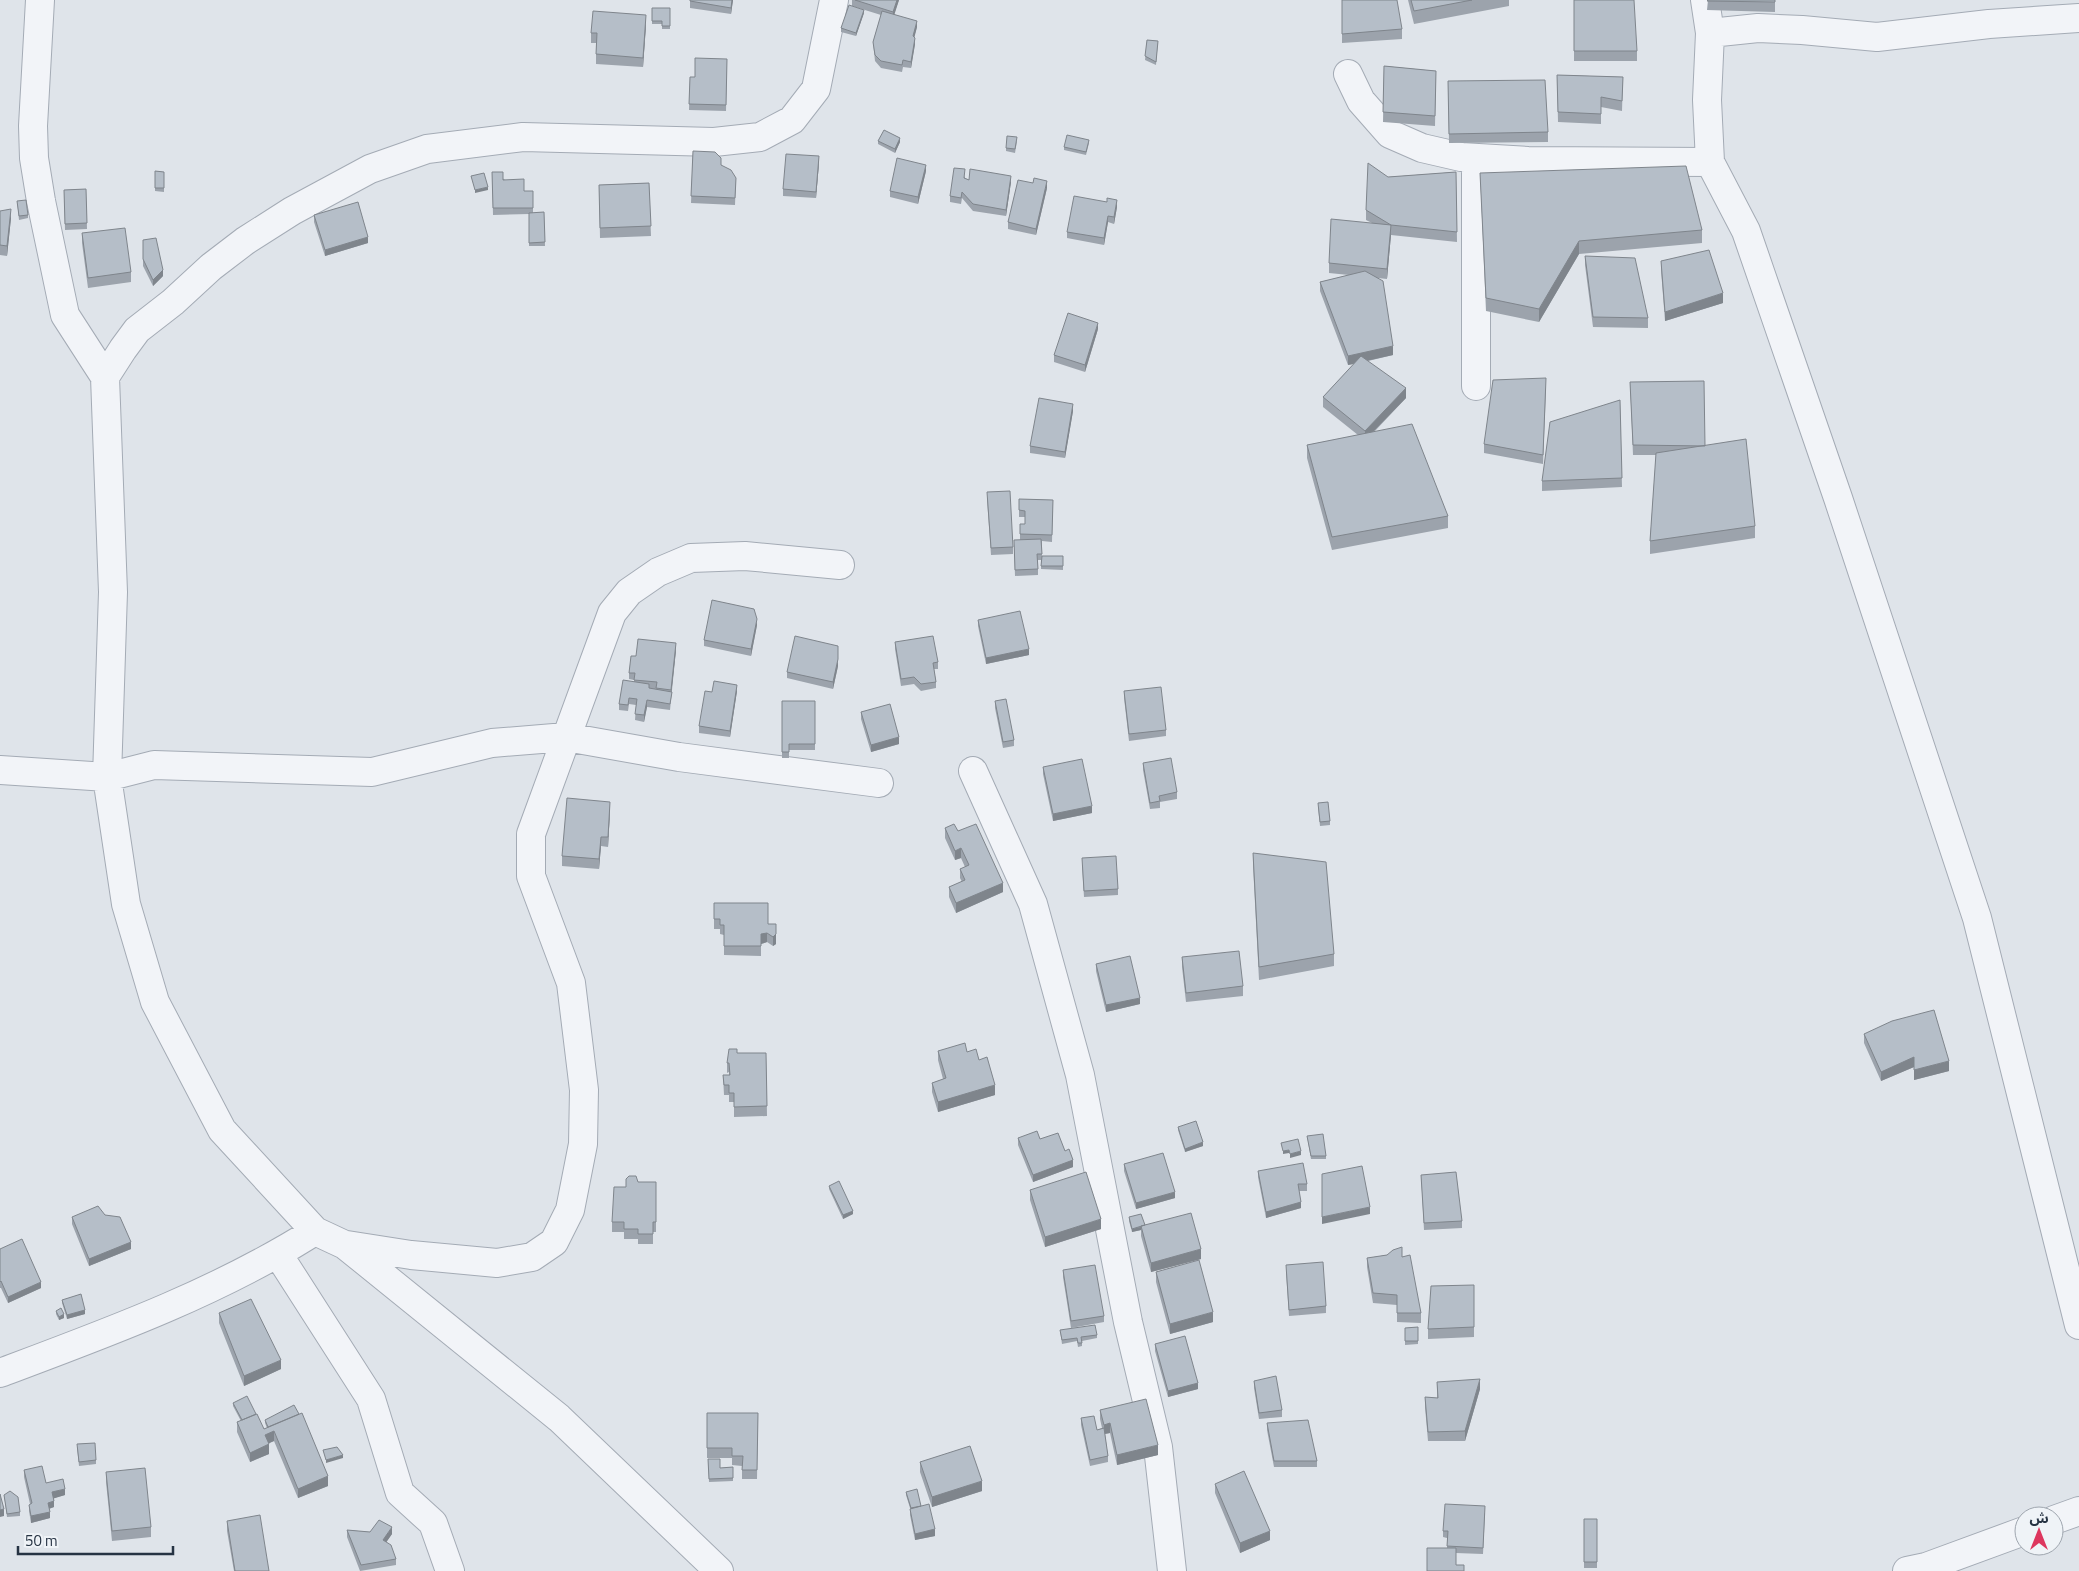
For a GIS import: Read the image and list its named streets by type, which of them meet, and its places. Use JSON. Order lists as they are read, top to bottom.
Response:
{
  "scale_bar": "50 m",
  "north": "top"
}
